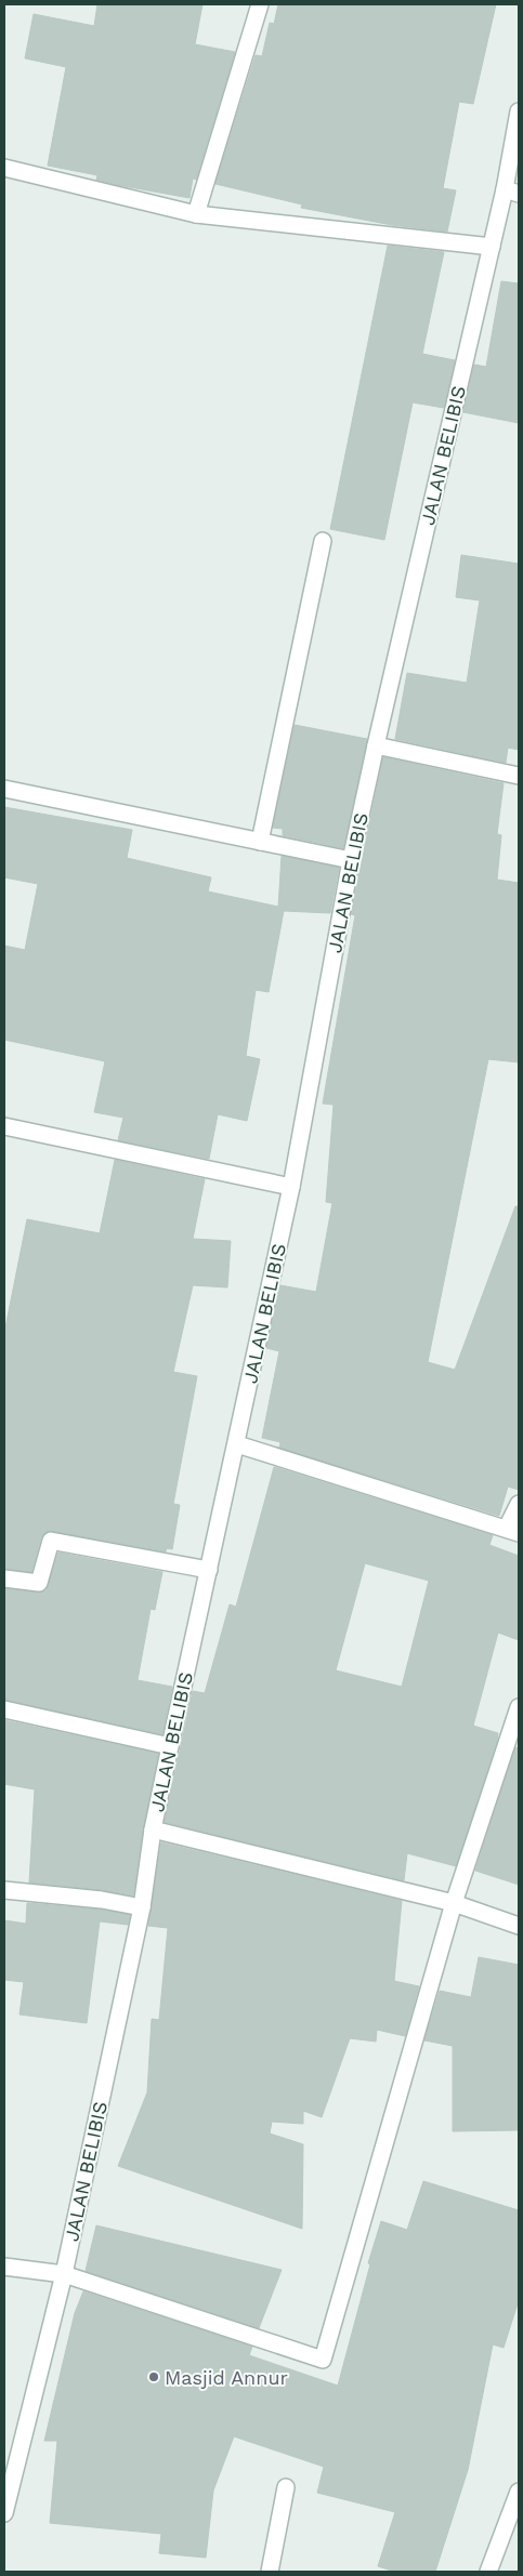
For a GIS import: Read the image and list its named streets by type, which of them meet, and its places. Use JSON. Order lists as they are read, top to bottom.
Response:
{
  "streets": {
    "street": ["JALAN BELIBIS"]
  },
  "places": ["Masjid Annur"]
}
